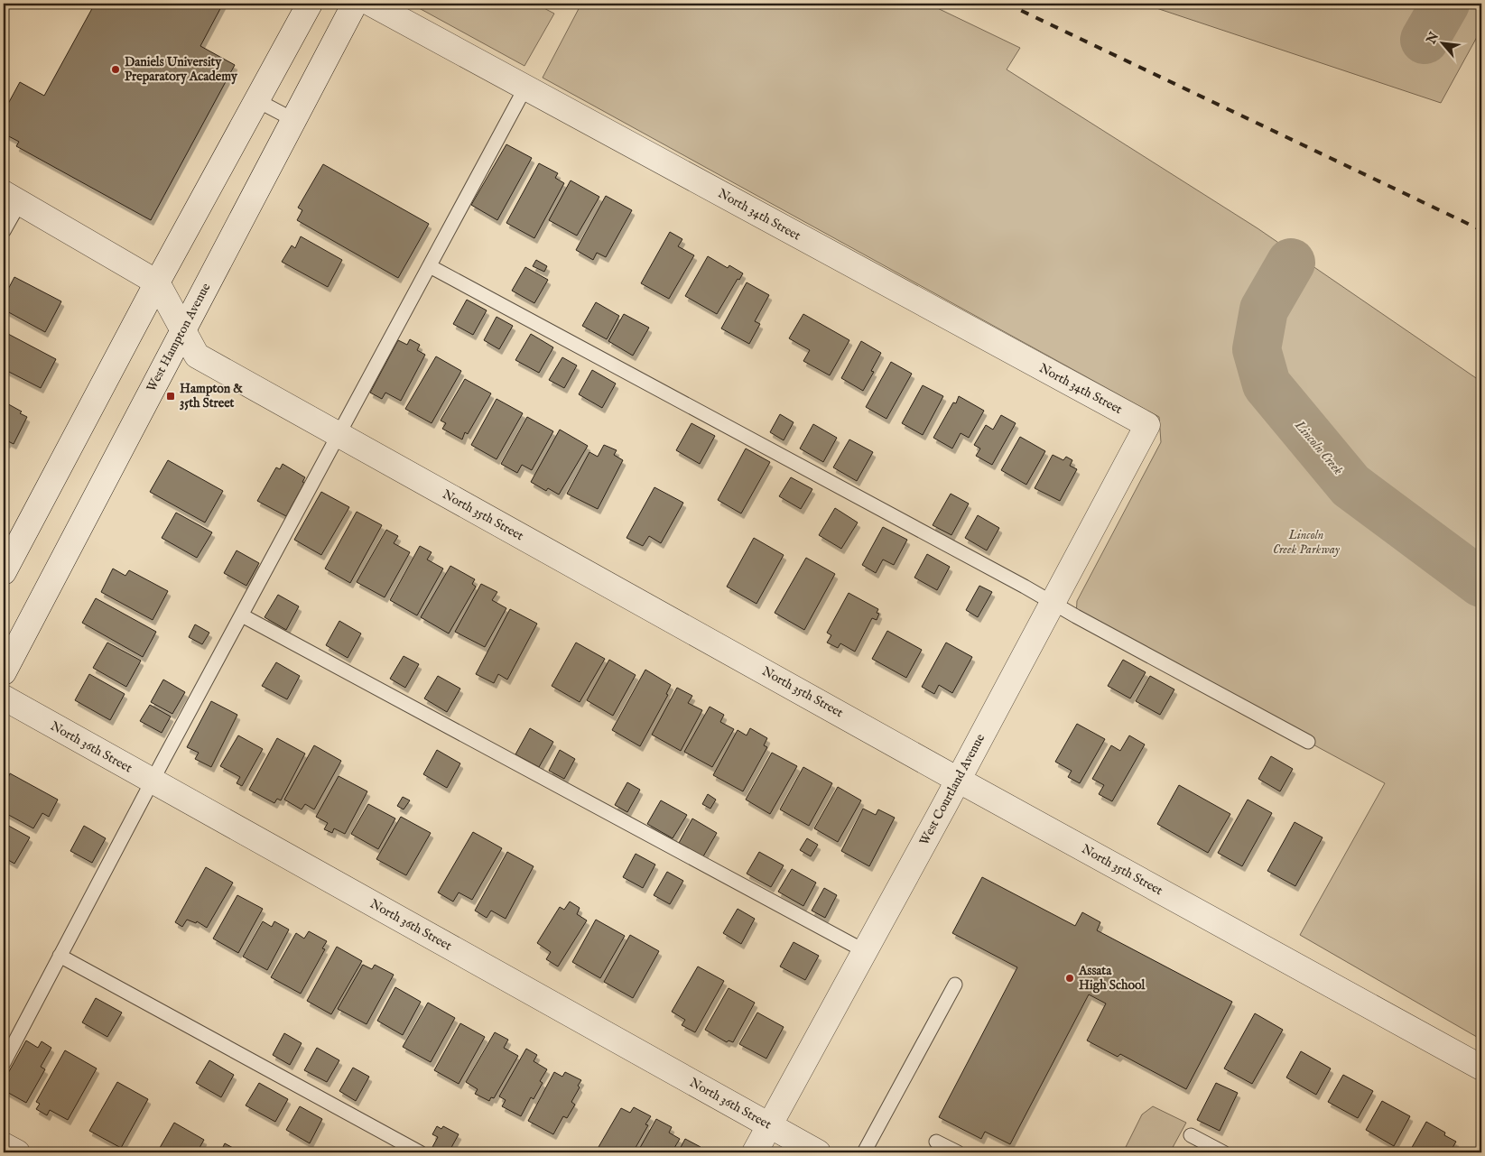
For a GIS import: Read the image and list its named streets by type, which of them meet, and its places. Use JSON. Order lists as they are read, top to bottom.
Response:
{
  "streets": {
    "street": [
      "North 34th Street",
      "West Hampton Avenue",
      "North 35th Street",
      "North 36th Street",
      "West Courtland Avenue"
    ]
  },
  "crossings": [
    ["North 34th Street", "West Courtland Avenue"],
    ["West Hampton Avenue", "North 35th Street"],
    ["North 35th Street", "West Courtland Avenue"],
    ["North 36th Street", "West Courtland Avenue"]
  ],
  "water": ["Lincoln Creek"],
  "parks": ["Lincoln Creek Parkway"],
  "places": {
    "other": ["Daniels University Preparatory Academy", "Assata High School"],
    "transit": ["Hampton & 35th Street"]
  },
  "north": "top left"
}
